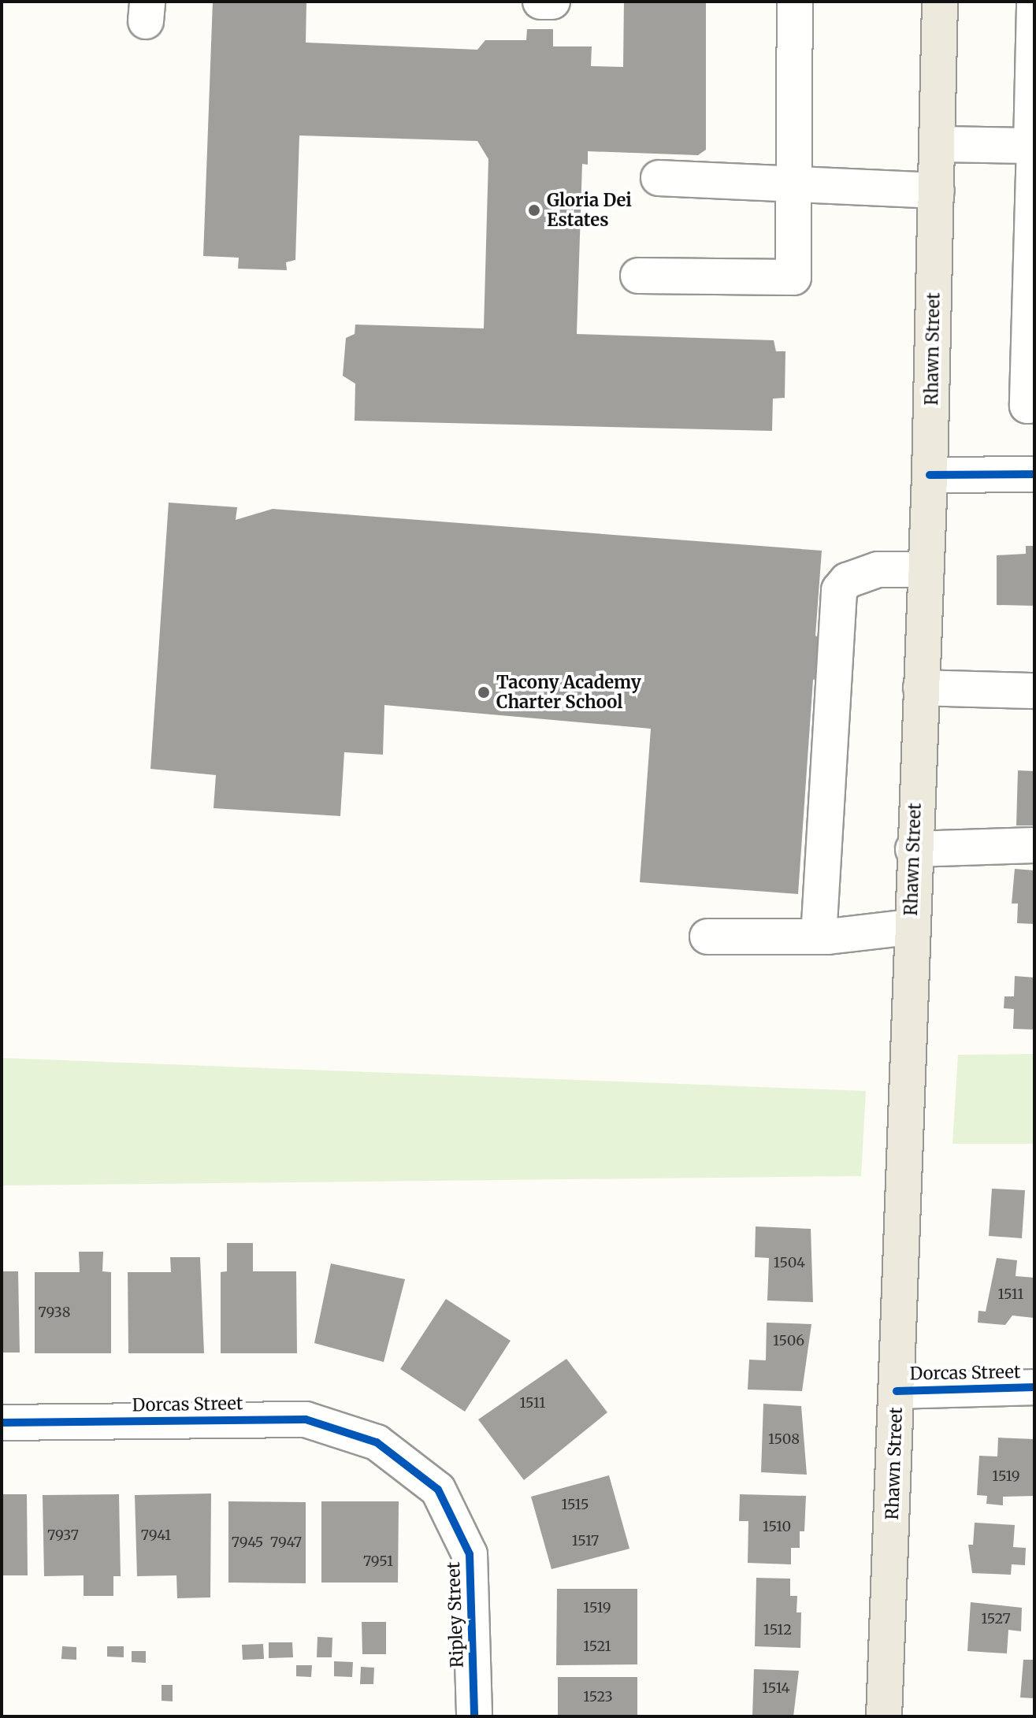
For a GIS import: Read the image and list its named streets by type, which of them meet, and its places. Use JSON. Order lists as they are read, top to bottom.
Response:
{
  "streets": {
    "main road": ["Rhawn Street"],
    "street": ["Dorcas Street", "Ripley Street"]
  },
  "crossings": [
    ["Rhawn Street", "Dorcas Street"],
    ["Dorcas Street", "Ripley Street"]
  ],
  "places": ["Gloria Dei Estates", "Tacony Academy Charter School"],
  "house_numbers": [
    "1504",
    "1511",
    "7938",
    "1506",
    "1511",
    "1508",
    "1519",
    "1515",
    "1510",
    "7937",
    "7941",
    "1517",
    "7945",
    "7947",
    "7951",
    "1519",
    "1527",
    "1512",
    "1521",
    "1514",
    "1523"
  ]
}
